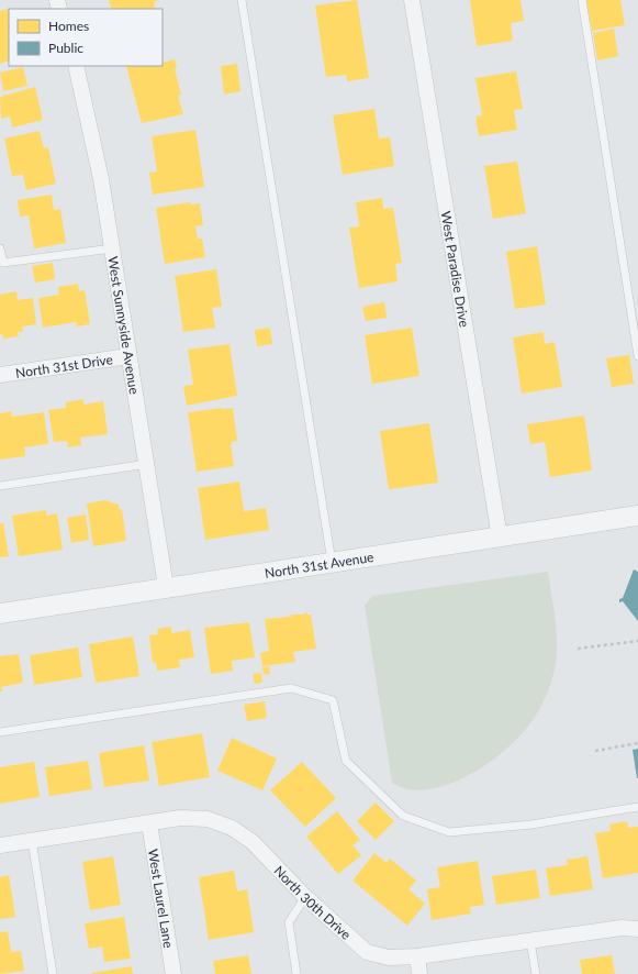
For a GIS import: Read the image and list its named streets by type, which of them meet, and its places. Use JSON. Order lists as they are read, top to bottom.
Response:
{
  "streets": {
    "street": [
      "West Paradise Drive",
      "West Sunnyside Avenue",
      "North 31st Drive",
      "North 31st Avenue",
      "West Laurel Lane",
      "North 30th Drive"
    ]
  },
  "crossings": [
    ["West Paradise Drive", "North 31st Avenue"],
    ["West Sunnyside Avenue", "North 31st Drive"],
    ["West Sunnyside Avenue", "North 31st Avenue"],
    ["West Laurel Lane", "North 30th Drive"]
  ],
  "legend": ["Homes", "Public"]
}
